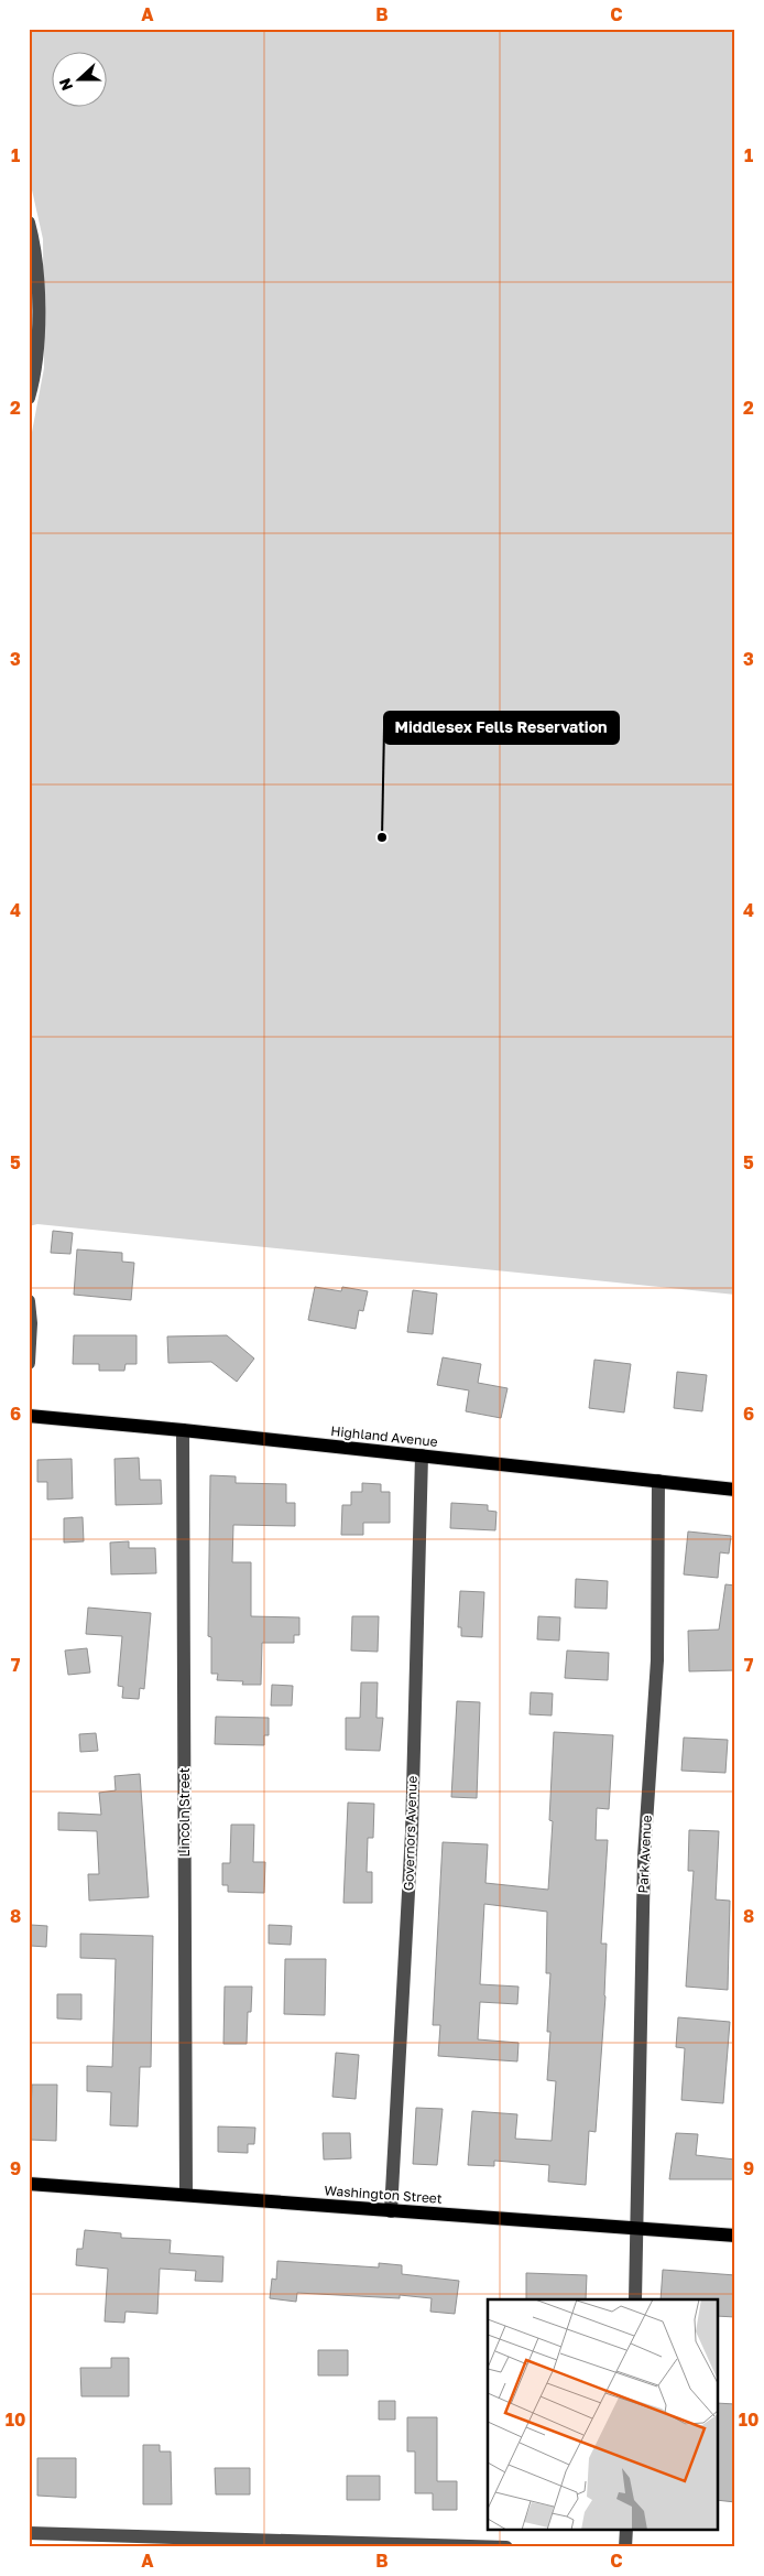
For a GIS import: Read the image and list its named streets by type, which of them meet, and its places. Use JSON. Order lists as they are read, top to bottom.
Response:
{
  "streets": {
    "main road": ["Highland Avenue", "Washington Street"],
    "street": ["Lincoln Street", "Governors Avenue", "Park Avenue"]
  },
  "crossings": [
    ["Highland Avenue", "Lincoln Street"],
    ["Highland Avenue", "Governors Avenue"],
    ["Highland Avenue", "Park Avenue"],
    ["Lincoln Street", "Washington Street"],
    ["Governors Avenue", "Washington Street"],
    ["Park Avenue", "Washington Street"]
  ],
  "places": ["Middlesex Fells Reservation"],
  "north": "left",
  "grid": {
    "columns": ["A", "B", "C"],
    "rows": [
      "1",
      "2",
      "3",
      "4",
      "5",
      "6",
      "7",
      "8",
      "9",
      "10"
    ]
  }
}
